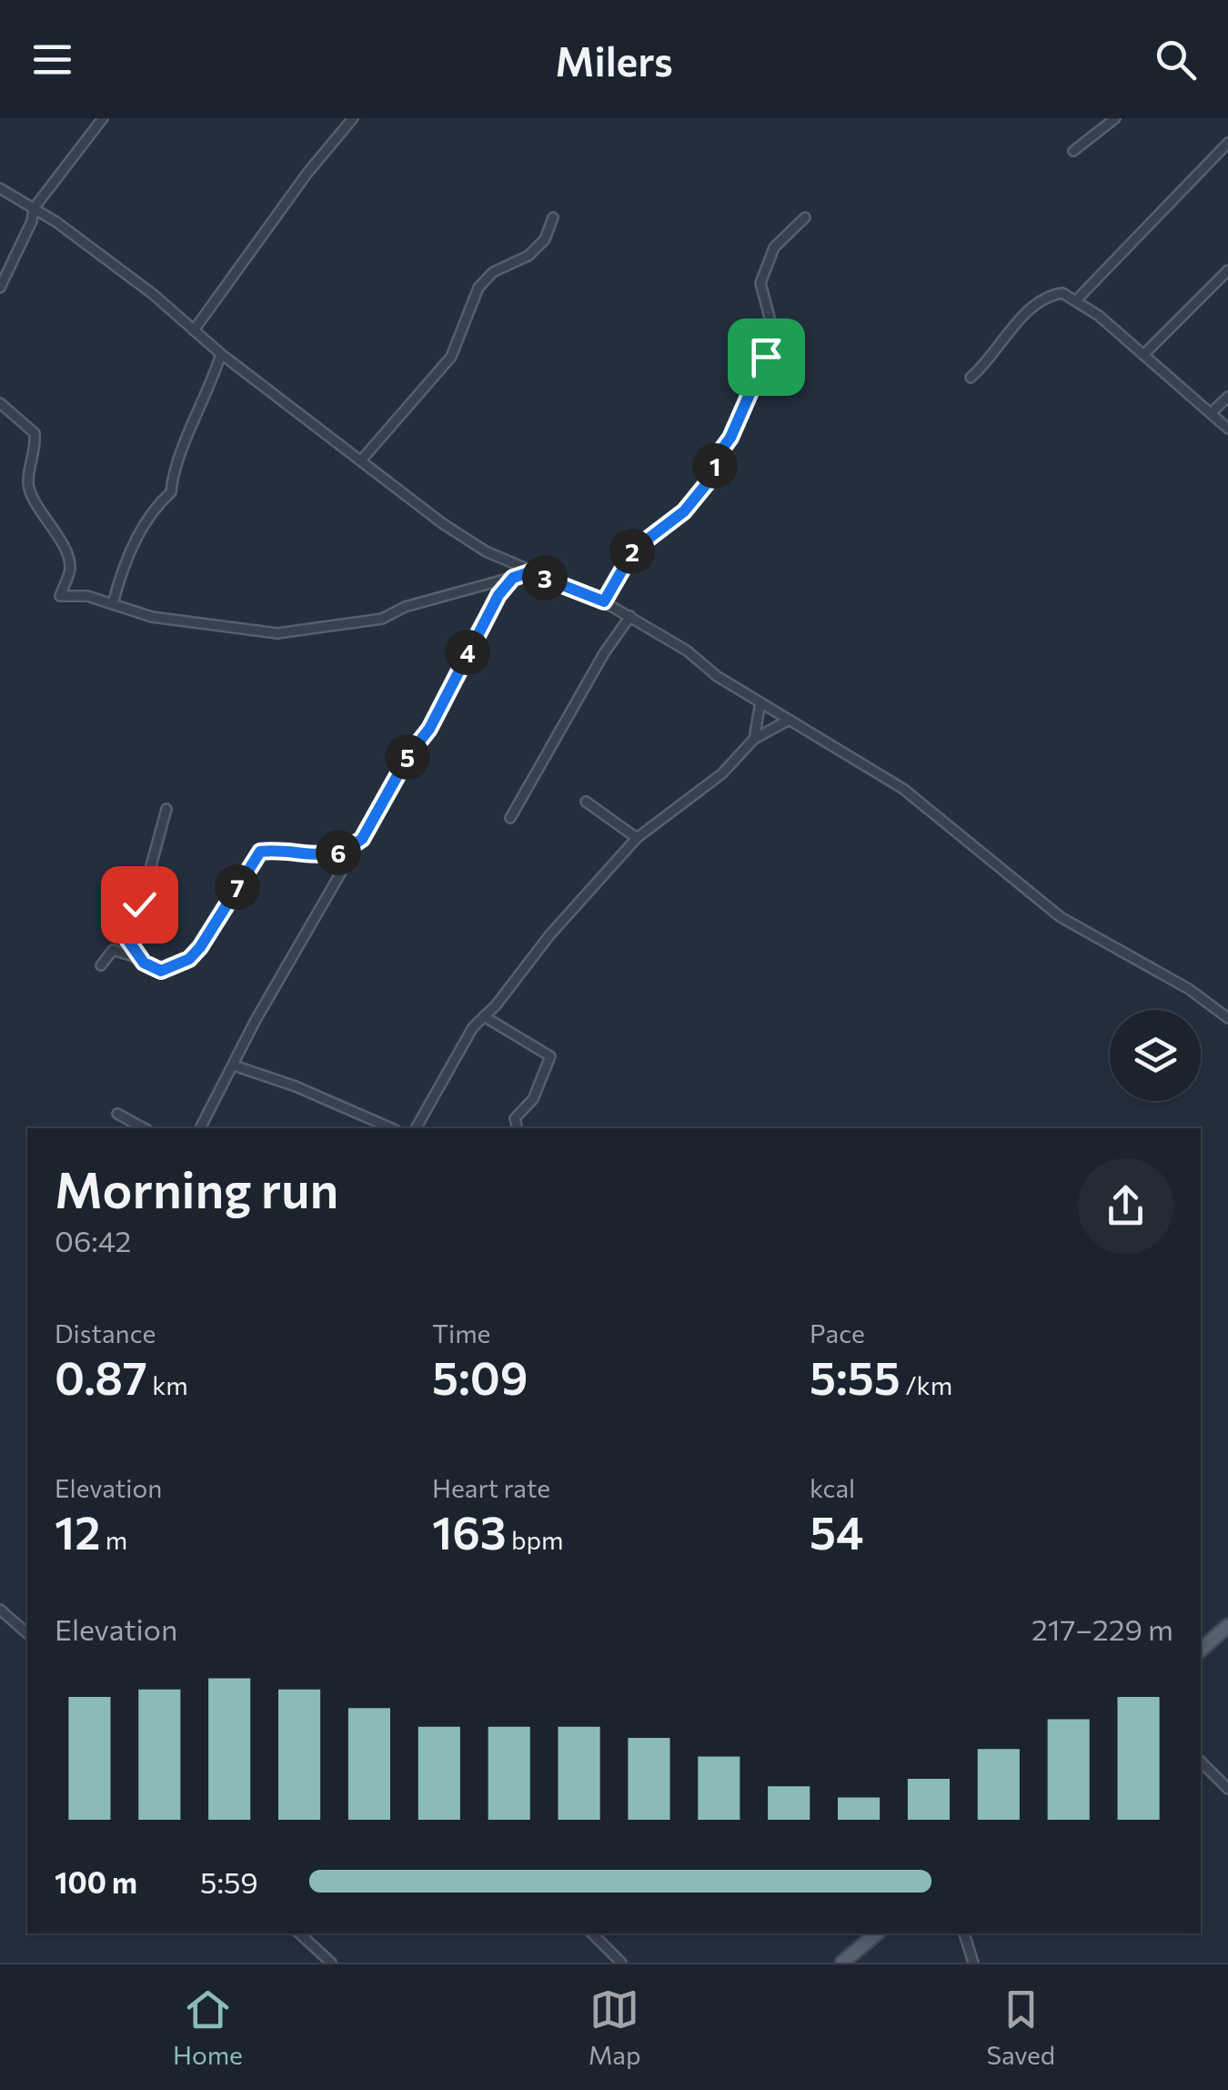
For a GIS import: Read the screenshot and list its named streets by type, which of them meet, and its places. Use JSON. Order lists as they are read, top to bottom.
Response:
{
  "page": {
    "header": "Milers",
    "pins": [
      "1",
      "2",
      "3",
      "4",
      "5",
      "6",
      "7"
    ],
    "heading": ["Morning run", "06:42"],
    "stats": [
      ["Distance", "0.87 km"],
      ["Time", "5:09"],
      ["Pace", "5:55 /km"],
      ["Elevation", "12 m"],
      ["Heart rate", "163 bpm"],
      ["kcal", "54"]
    ],
    "chart": ["Elevation", "217–229 m"],
    "list": [
      {
        "name": "100 m",
        "note": "5:59"
      }
    ],
    "tabs": ["Home", "Map", "Saved"]
  }
}
